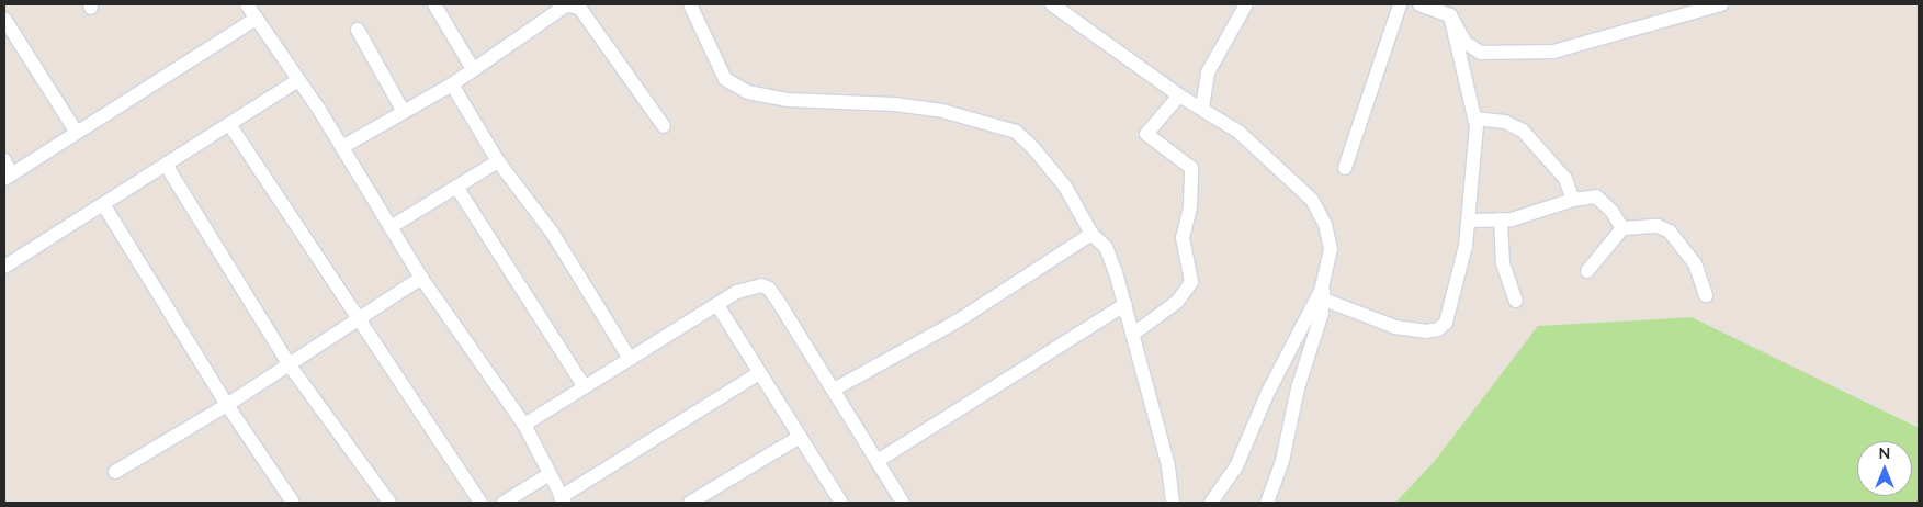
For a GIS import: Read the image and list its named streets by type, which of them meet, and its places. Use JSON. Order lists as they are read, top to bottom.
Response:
{
  "north": "top"
}
